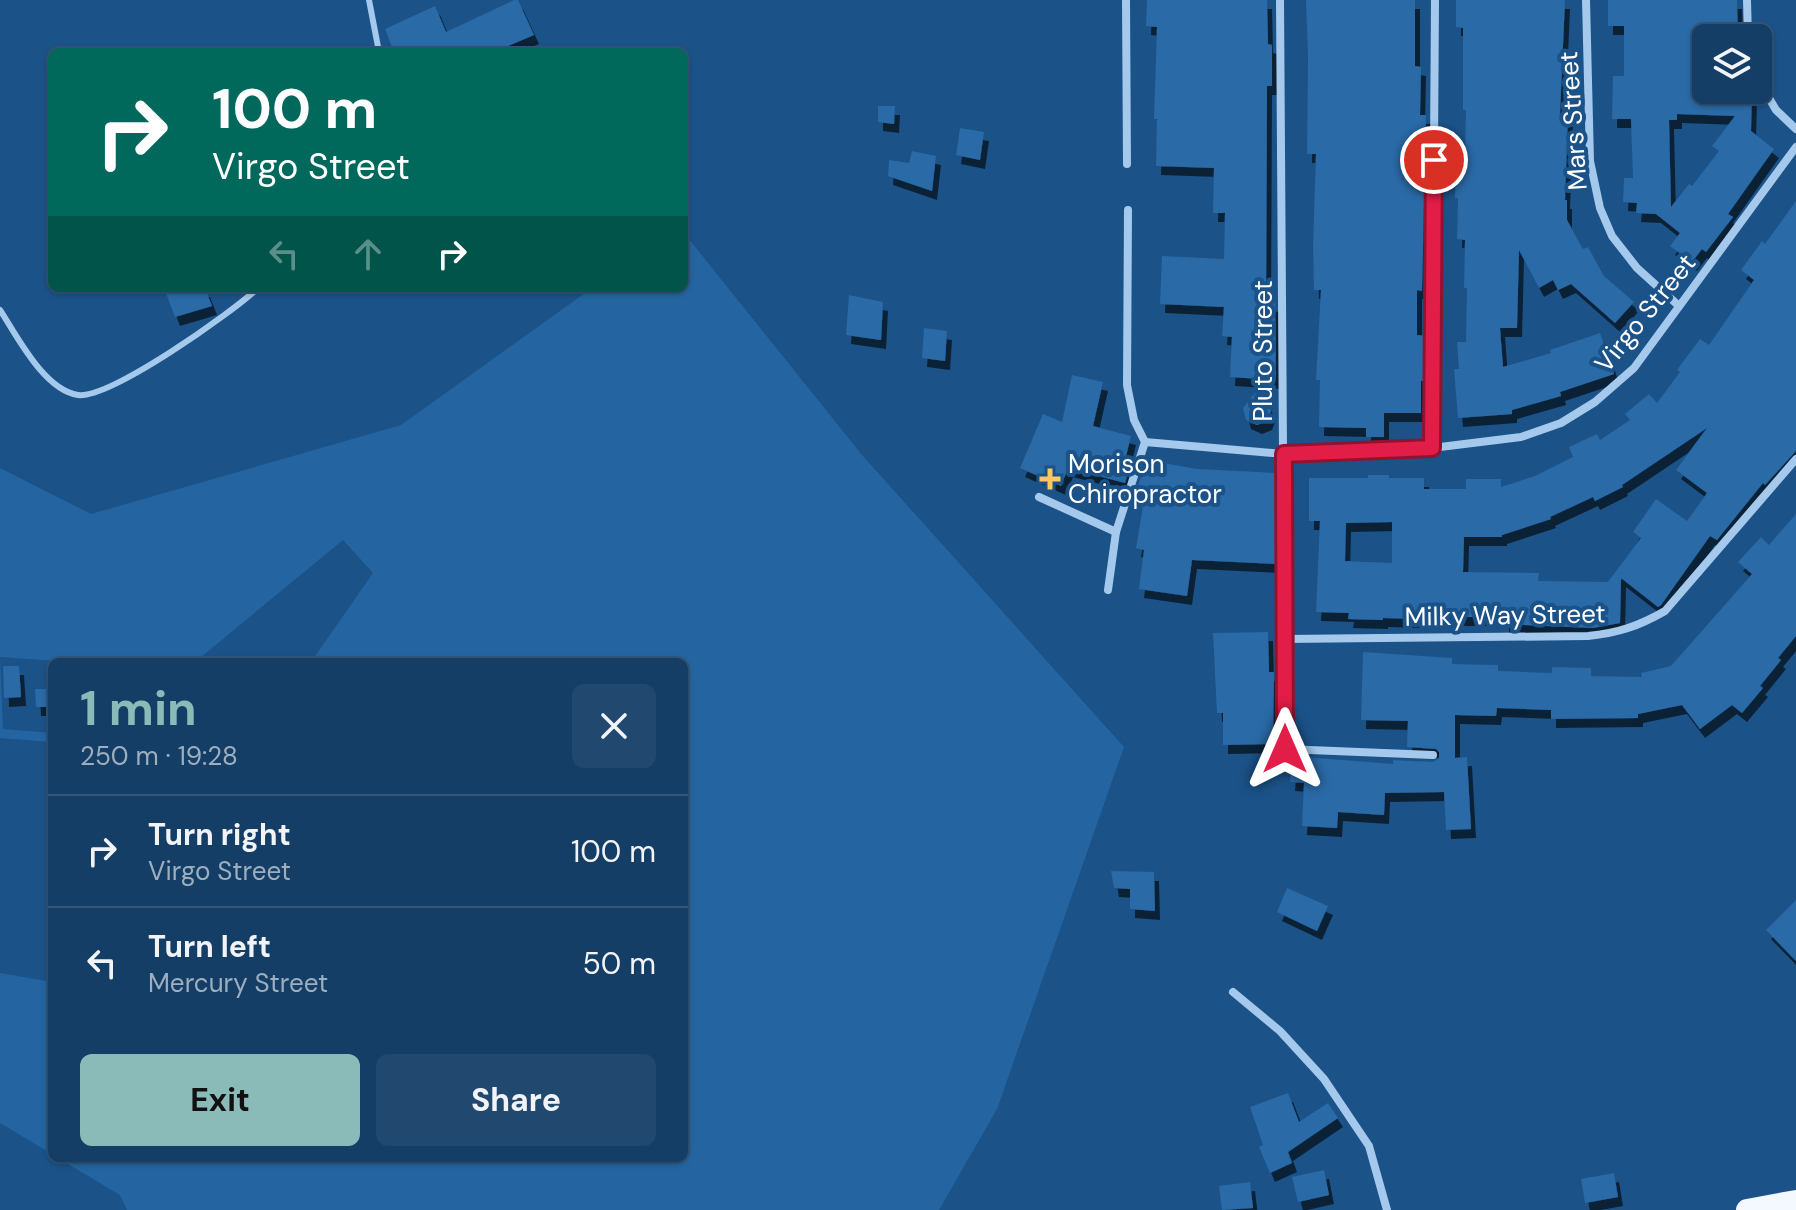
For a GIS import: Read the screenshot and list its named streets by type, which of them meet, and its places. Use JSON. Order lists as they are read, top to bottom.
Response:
{
  "streets": {
    "street": [
      "Mars Street",
      "Virgo Street",
      "Pluto Street",
      "Milky Way Street"
    ]
  },
  "crossings": [
    ["Mars Street", "Virgo Street"],
    ["Virgo Street", "Pluto Street"],
    ["Pluto Street", "Milky Way Street"]
  ],
  "places": {
    "health": ["Morison Chiropractor"]
  },
  "page": {
    "turn": ["100 m", "Virgo Street"],
    "heading": ["1 min", "250 m · 19:28"],
    "list": [
      {
        "name": "Turn right",
        "note": "Virgo Street",
        "value": "100 m"
      },
      {
        "name": "Turn left",
        "note": "Mercury Street",
        "value": "50 m"
      }
    ],
    "buttons": ["Exit", "Share"]
  }
}
